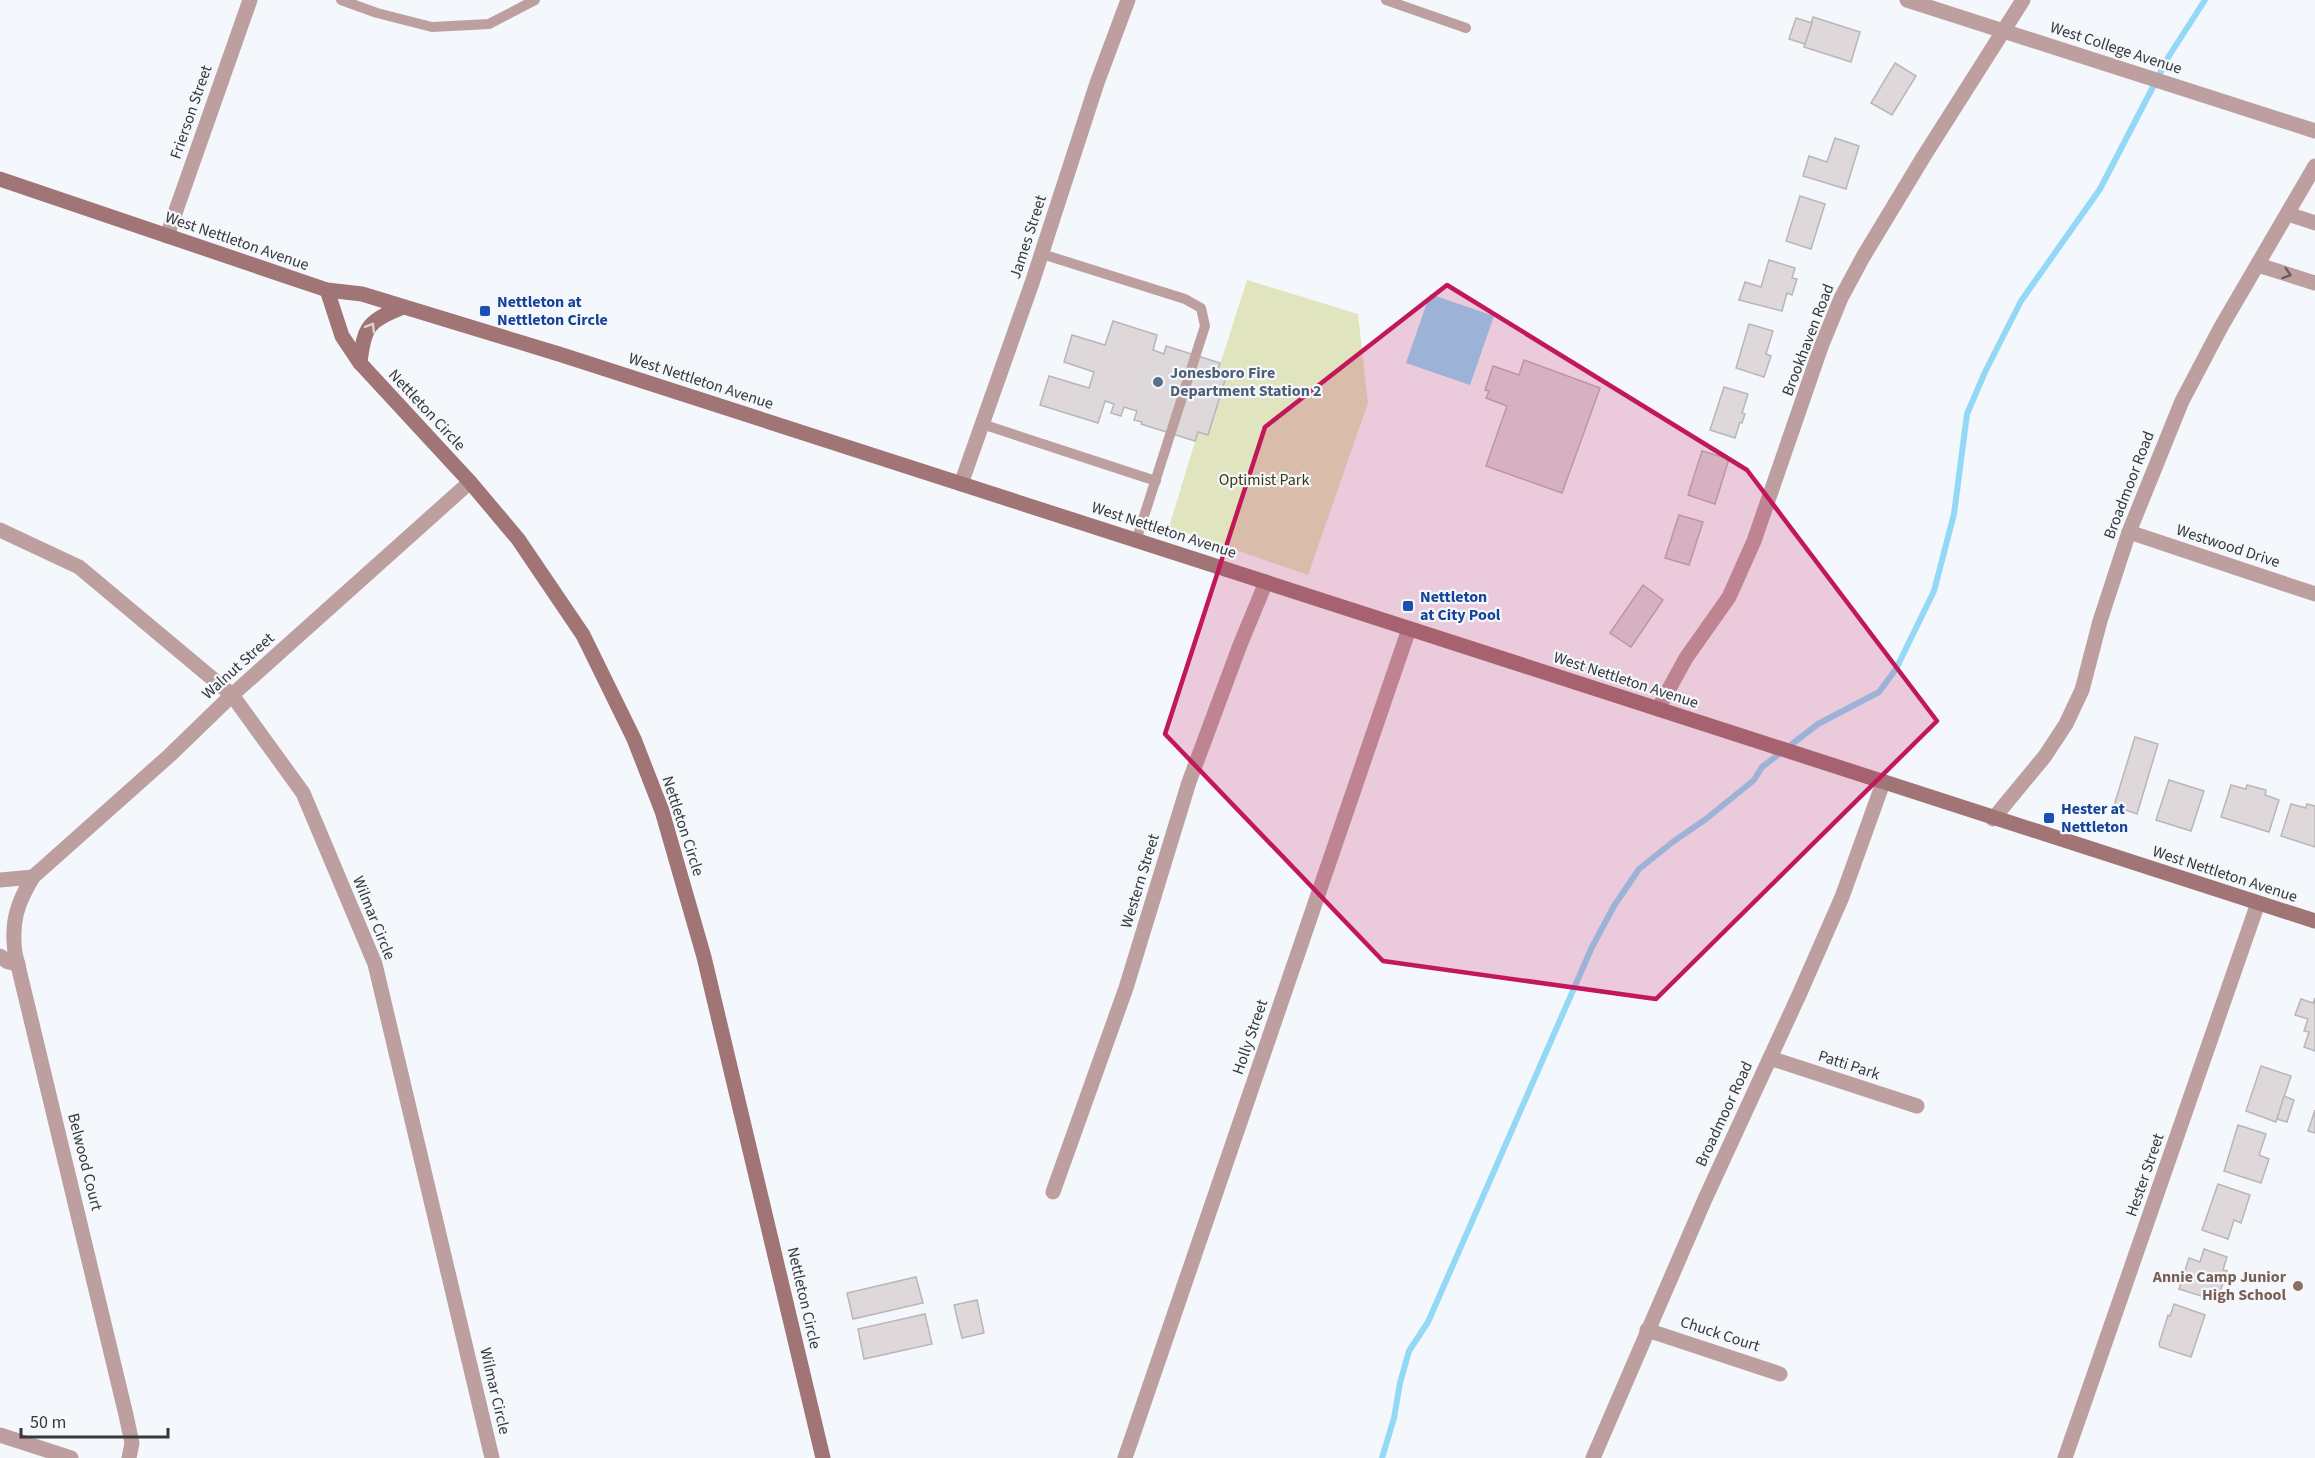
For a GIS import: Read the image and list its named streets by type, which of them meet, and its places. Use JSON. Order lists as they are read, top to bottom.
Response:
{
  "streets": {
    "street": [
      "West College Avenue",
      "Frierson Street",
      "James Street",
      "West Nettleton Avenue",
      "Brookhaven Road",
      "Nettleton Circle",
      "Broadmoor Road",
      "Westwood Drive",
      "Walnut Street",
      "Western Street",
      "Wilmar Circle",
      "Holly Street",
      "Patti Park",
      "Belwood Court",
      "Hester Street",
      "Chuck Court"
    ]
  },
  "crossings": [
    ["West College Avenue", "Brookhaven Road"],
    ["Frierson Street", "West Nettleton Avenue"],
    ["James Street", "West Nettleton Avenue"],
    ["West Nettleton Avenue", "Brookhaven Road"],
    ["West Nettleton Avenue", "Nettleton Circle"],
    ["West Nettleton Avenue", "Broadmoor Road"],
    ["West Nettleton Avenue", "Western Street"],
    ["West Nettleton Avenue", "Holly Street"],
    ["West Nettleton Avenue", "Hester Street"],
    ["Nettleton Circle", "Walnut Street"],
    ["Broadmoor Road", "Westwood Drive"],
    ["Broadmoor Road", "Patti Park"],
    ["Broadmoor Road", "Chuck Court"],
    ["Walnut Street", "Wilmar Circle"],
    ["Walnut Street", "Belwood Court"]
  ],
  "parks": ["Optimist Park"],
  "places": {
    "transit": ["Nettleton at Nettleton Circle", "Nettleton at City Pool", "Hester at Nettleton"],
    "other": ["Jonesboro Fire Department Station 2", "Annie Camp Junior High School"]
  },
  "scale_bar": "50 m"
}
